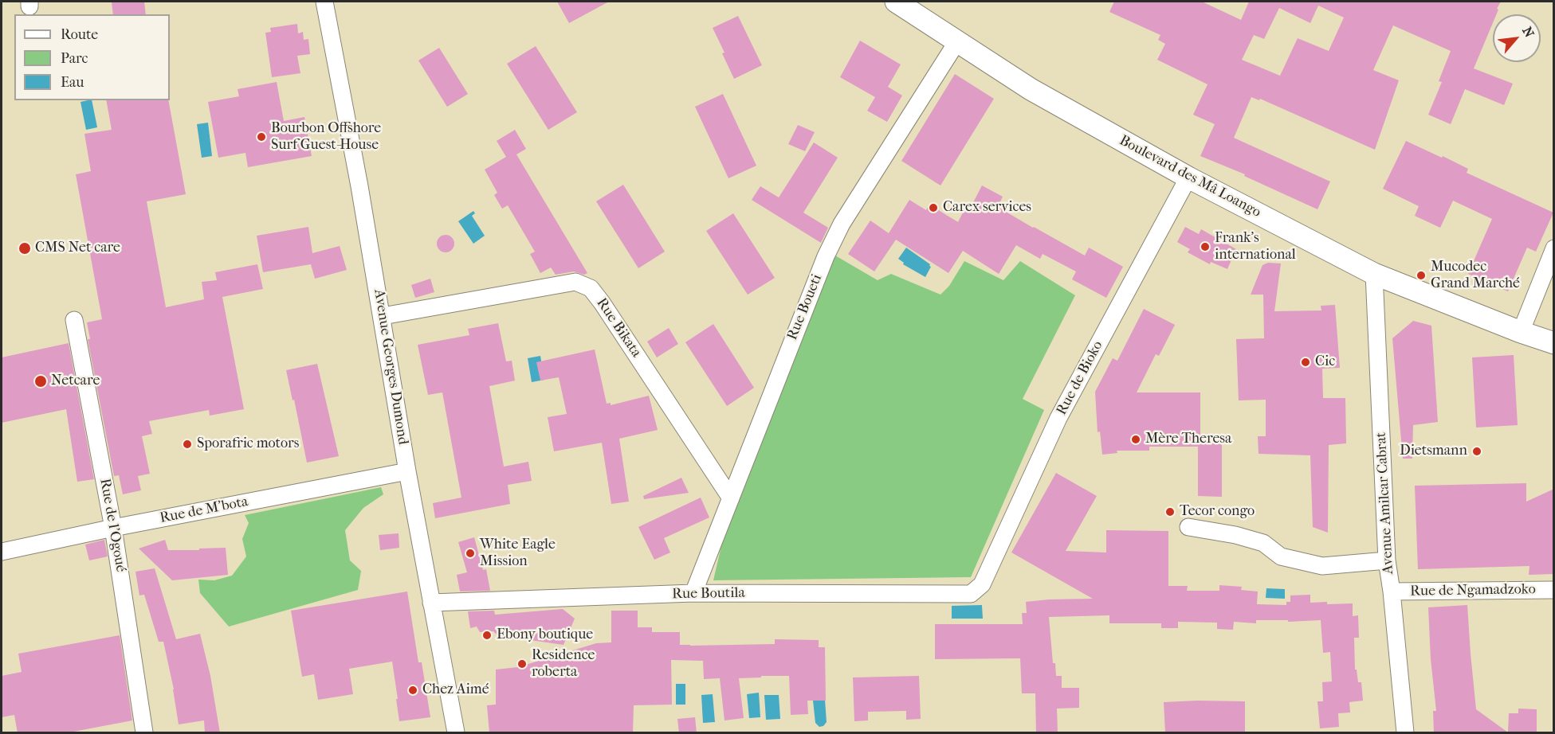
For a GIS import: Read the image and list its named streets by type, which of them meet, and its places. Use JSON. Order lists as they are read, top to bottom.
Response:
{
  "streets": {
    "street": [
      "Boulevard des Mâ Loango",
      "Rue Boueti",
      "Rue Bikata",
      "Avenue Georges Dumond",
      "Rue de Bioko",
      "Avenue Amilcar Cabrat",
      "Rue de M'bota",
      "Rue de l'Ogoué",
      "Rue de Ngamadzoko",
      "Rue Boutila"
    ]
  },
  "crossings": [
    ["Boulevard des Mâ Loango", "Rue Boueti"],
    ["Boulevard des Mâ Loango", "Rue de Bioko"],
    ["Boulevard des Mâ Loango", "Avenue Amilcar Cabrat"],
    ["Rue Boueti", "Rue Bikata"],
    ["Rue Boueti", "Rue Boutila"],
    ["Rue Bikata", "Avenue Georges Dumond"],
    ["Avenue Georges Dumond", "Rue de M'bota"],
    ["Avenue Georges Dumond", "Rue Boutila"],
    ["Rue de Bioko", "Rue Boutila"],
    ["Avenue Amilcar Cabrat", "Rue de Ngamadzoko"],
    ["Rue de M'bota", "Rue de l'Ogoué"]
  ],
  "places": [
    "Bourbon Offshore Surf Guest-House",
    "Carex services",
    "Frank's international",
    "CMS Net care",
    "Mucodec Grand Marché",
    "Cic",
    "Netcare",
    "Mère Theresa",
    "Sporafric motors",
    "Dietsmann",
    "Tecor congo",
    "White Eagle Mission",
    "Ebony boutique",
    "Residence roberta",
    "Chez Aimé"
  ],
  "legend": ["Route", "Parc", "Eau"],
  "north": "top right"
}
